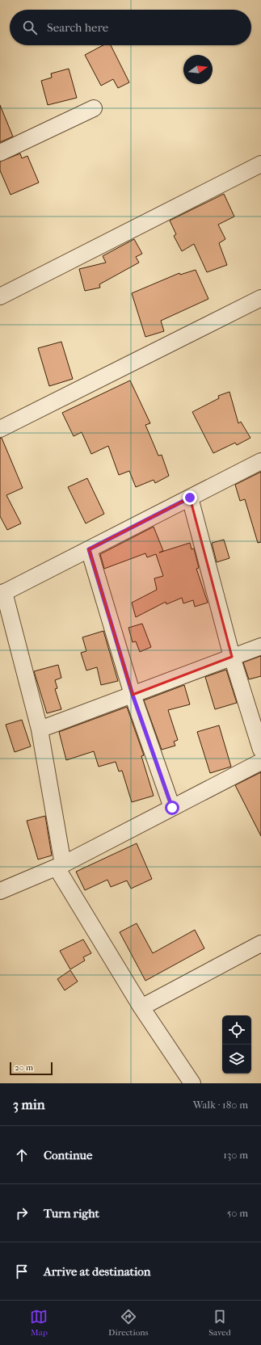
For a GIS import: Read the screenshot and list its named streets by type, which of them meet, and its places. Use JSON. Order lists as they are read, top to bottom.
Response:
{
  "scale_bar": "20 m",
  "north": "right",
  "page": {
    "search": "Search here",
    "scale": "20 m",
    "heading": ["3 min", "Walk · 180 m"],
    "list": [
      ["Continue", "130 m"],
      ["Turn right", "50 m"],
      "Arrive at destination"
    ],
    "nav": ["Map", "Directions", "Saved"]
  }
}
